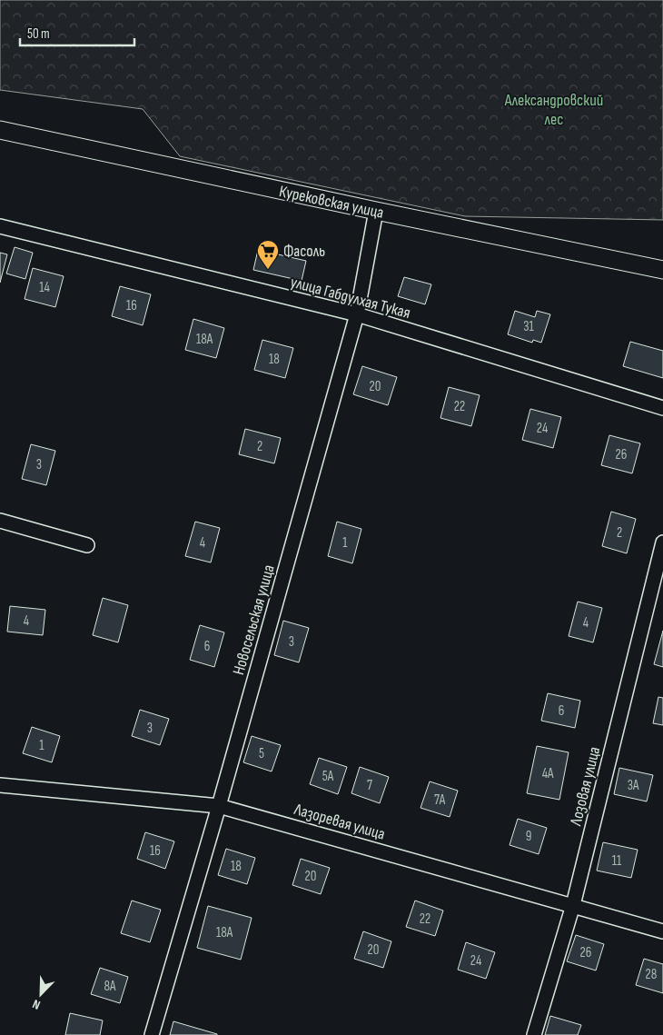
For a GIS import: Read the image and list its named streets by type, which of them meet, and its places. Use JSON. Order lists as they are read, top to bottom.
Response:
{
  "streets": {
    "street": [
      "Курековская улица",
      "улица Габдулхая Тукая",
      "Новосельская улица",
      "Лозовая улица",
      "Лазоревая улица"
    ]
  },
  "crossings": [
    ["Курековская улица", "Новосельская улица"],
    ["улица Габдулхая Тукая", "Новосельская улица"],
    ["Новосельская улица", "Лазоревая улица"],
    ["Лозовая улица", "Лазоревая улица"]
  ],
  "parks": ["Александровский лес"],
  "places": {
    "supermarket": ["Фасоль"]
  },
  "house_numbers": [
    "14",
    "16",
    "31",
    "18А",
    "18",
    "20",
    "22",
    "24",
    "2",
    "26",
    "3",
    "2",
    "4",
    "1",
    "4",
    "4",
    "3",
    "6",
    "6",
    "3",
    "1",
    "5",
    "4А",
    "5А",
    "7",
    "3А",
    "7А",
    "9",
    "16",
    "11",
    "18",
    "20",
    "22",
    "18А",
    "20",
    "26",
    "24",
    "28",
    "8А"
  ],
  "scale_bar": "50 m",
  "north": "bottom left"
}
